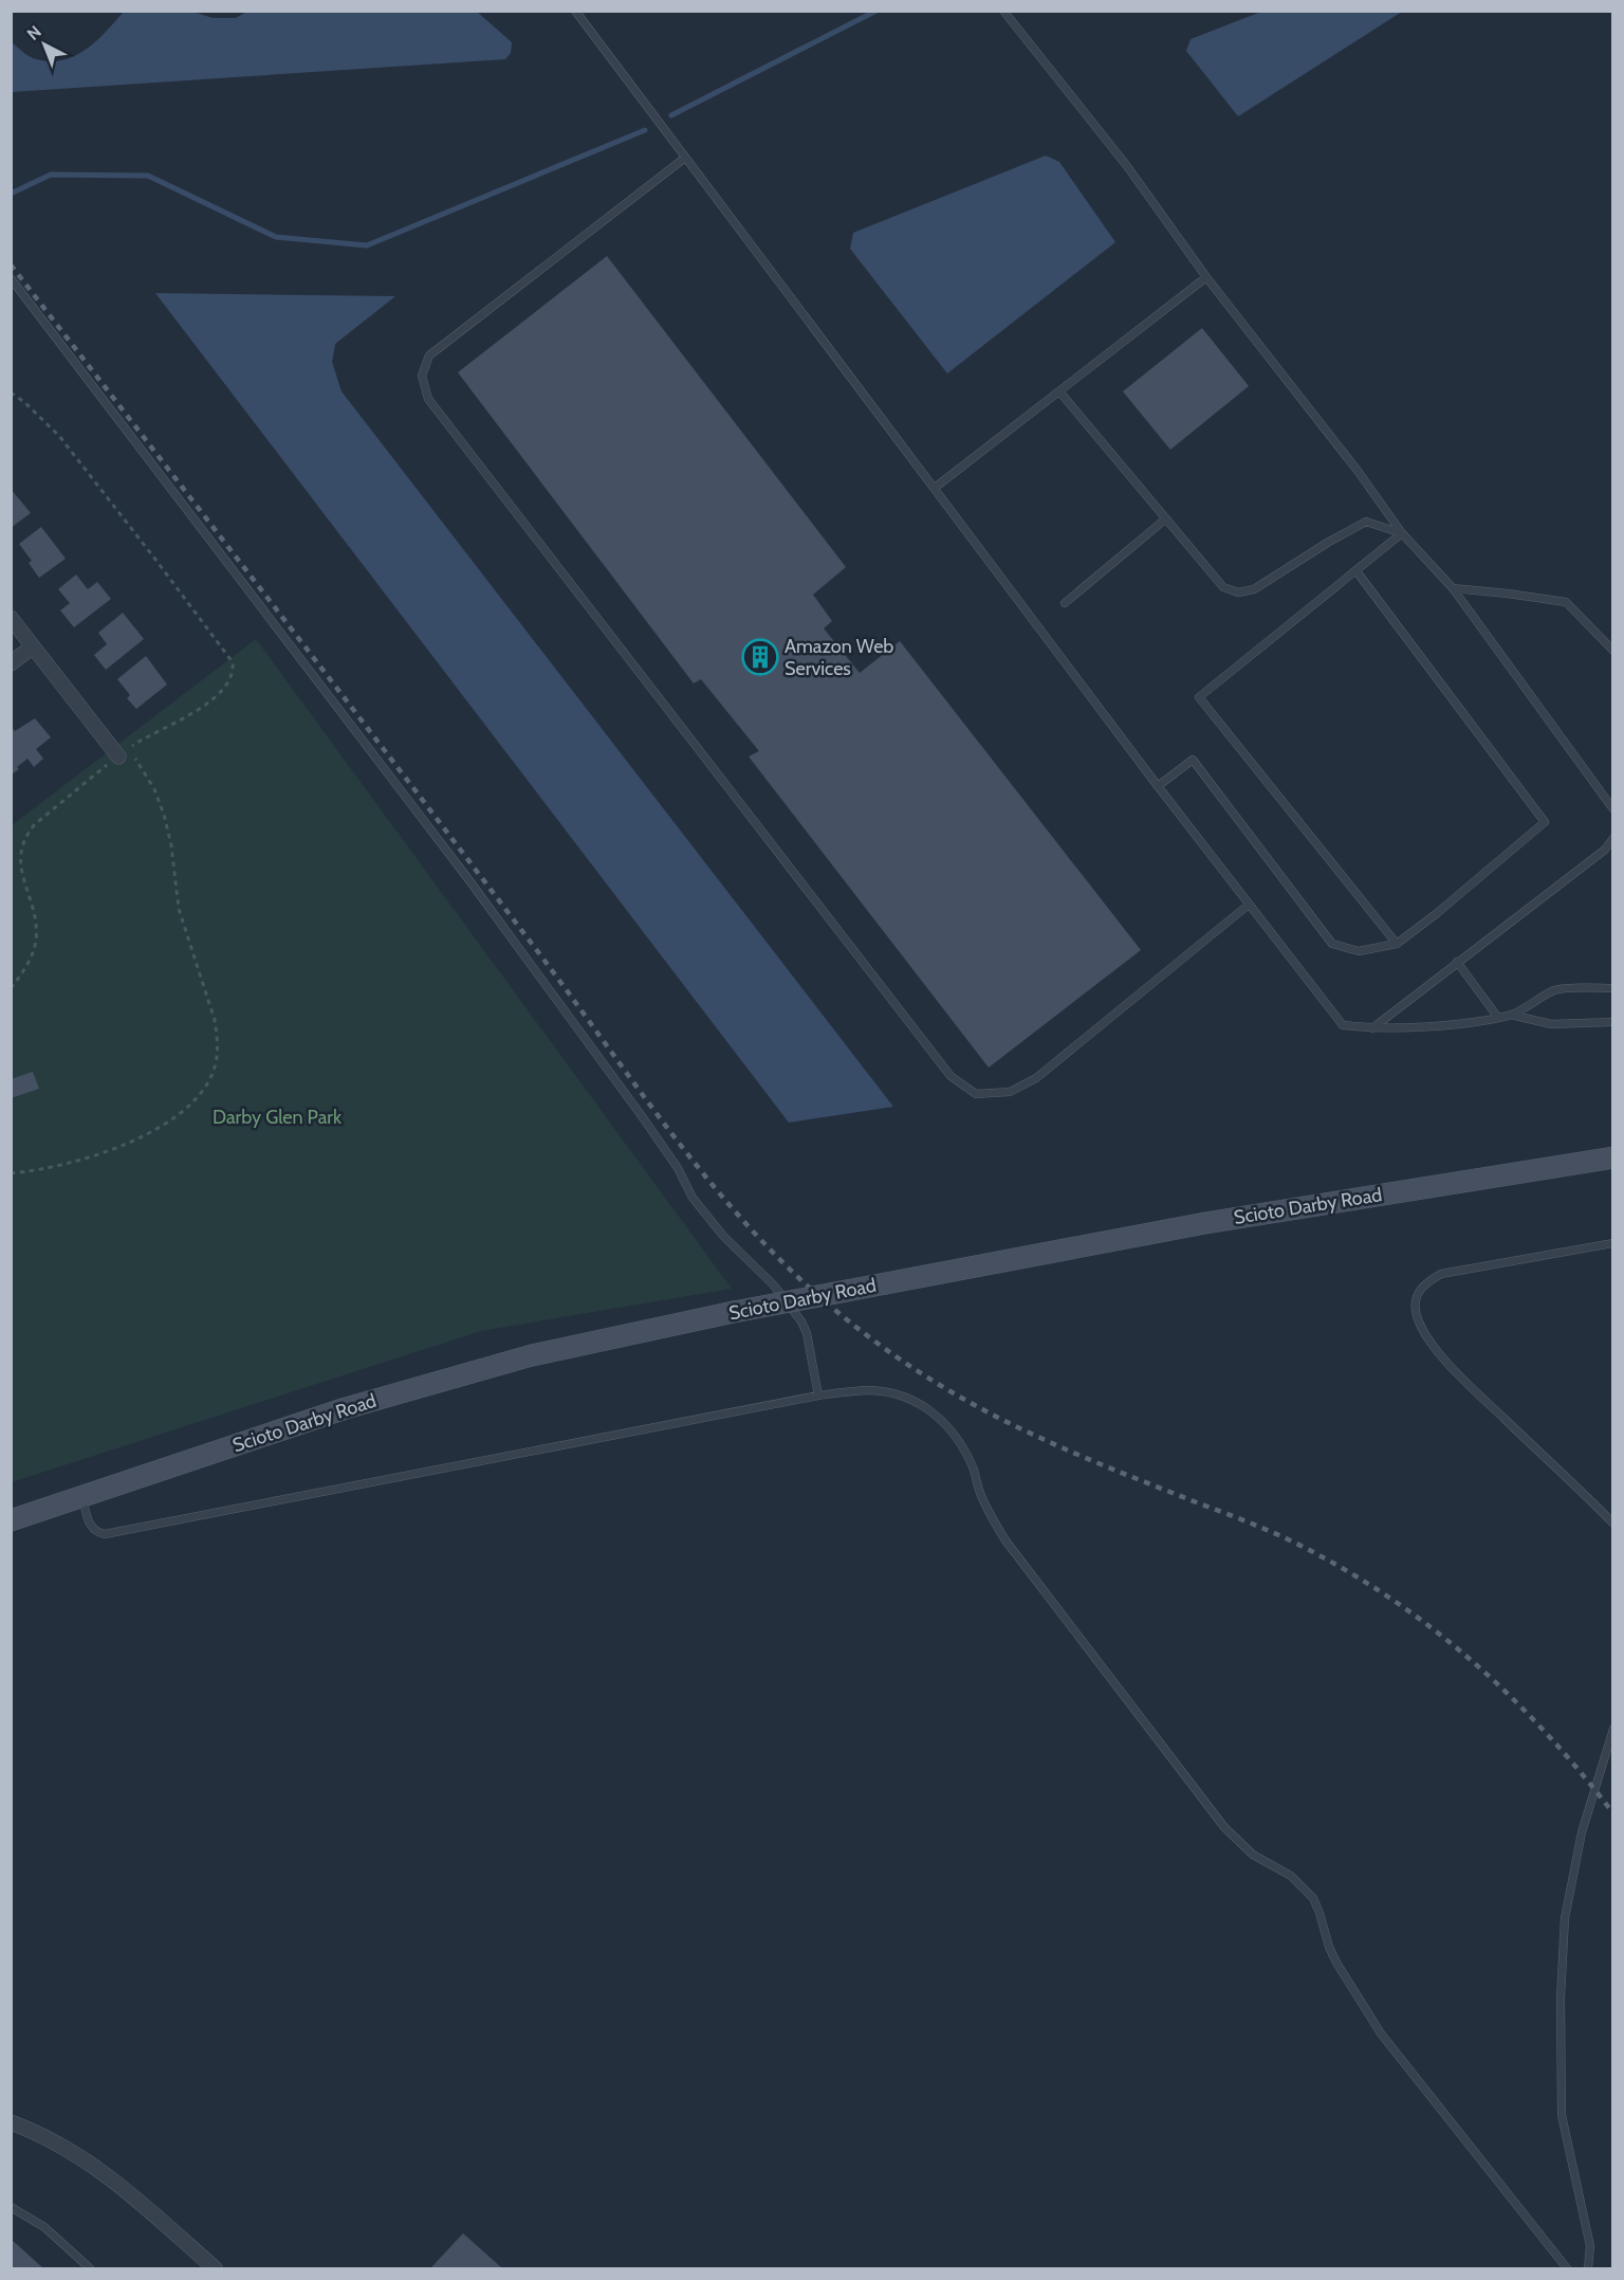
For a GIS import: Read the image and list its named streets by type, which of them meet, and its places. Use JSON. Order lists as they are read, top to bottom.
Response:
{
  "streets": {
    "main road": ["Scioto Darby Road"]
  },
  "parks": ["Darby Glen Park"],
  "places": {
    "building": ["Amazon Web Services"]
  },
  "north": "top left"
}
